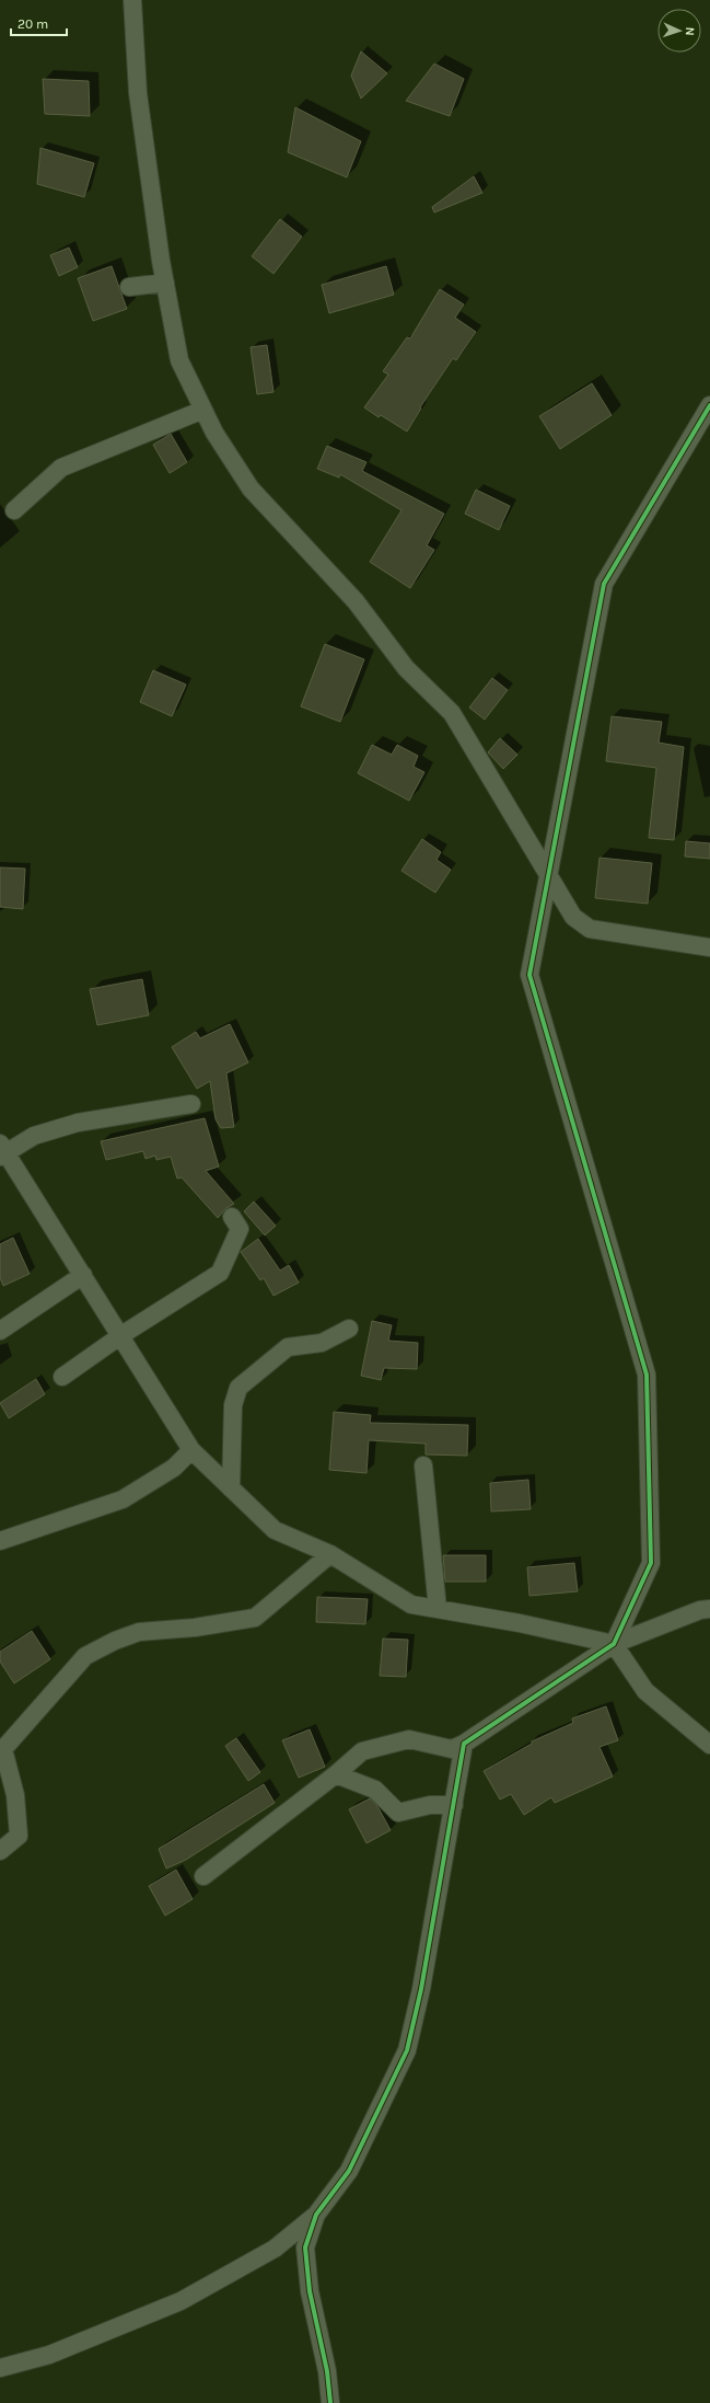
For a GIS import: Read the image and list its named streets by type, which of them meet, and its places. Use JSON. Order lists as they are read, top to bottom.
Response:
{
  "scale_bar": "20 m",
  "north": "right"
}
